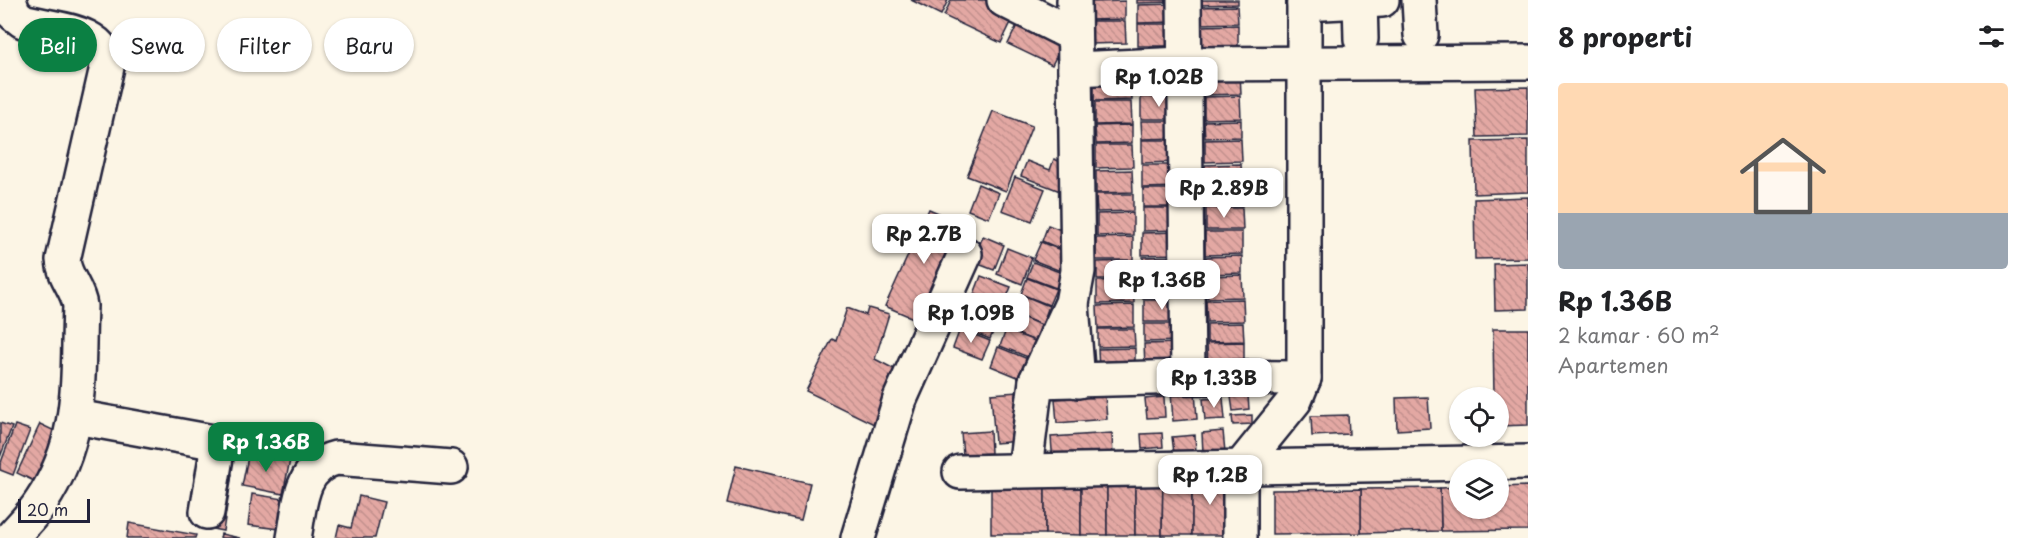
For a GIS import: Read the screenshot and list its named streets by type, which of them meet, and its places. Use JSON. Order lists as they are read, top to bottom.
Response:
{
  "scale_bar": "20 m",
  "page": {
    "heading": "8 properti",
    "chip": [
      "Beli",
      "Sewa",
      "Filter",
      "Baru"
    ],
    "price": [
      "Rp 1.02B",
      "Rp 2.89B",
      "Rp 2.7B",
      "Rp 1.36B",
      "Rp 1.09B",
      "Rp 1.33B",
      "Rp 1.36B",
      "Rp 1.2B"
    ],
    "list": [
      {
        "name": "Rp 1.36B",
        "note": "2 kamar · 60 m² · Apartemen"
      }
    ],
    "scale": "20 m"
  }
}
